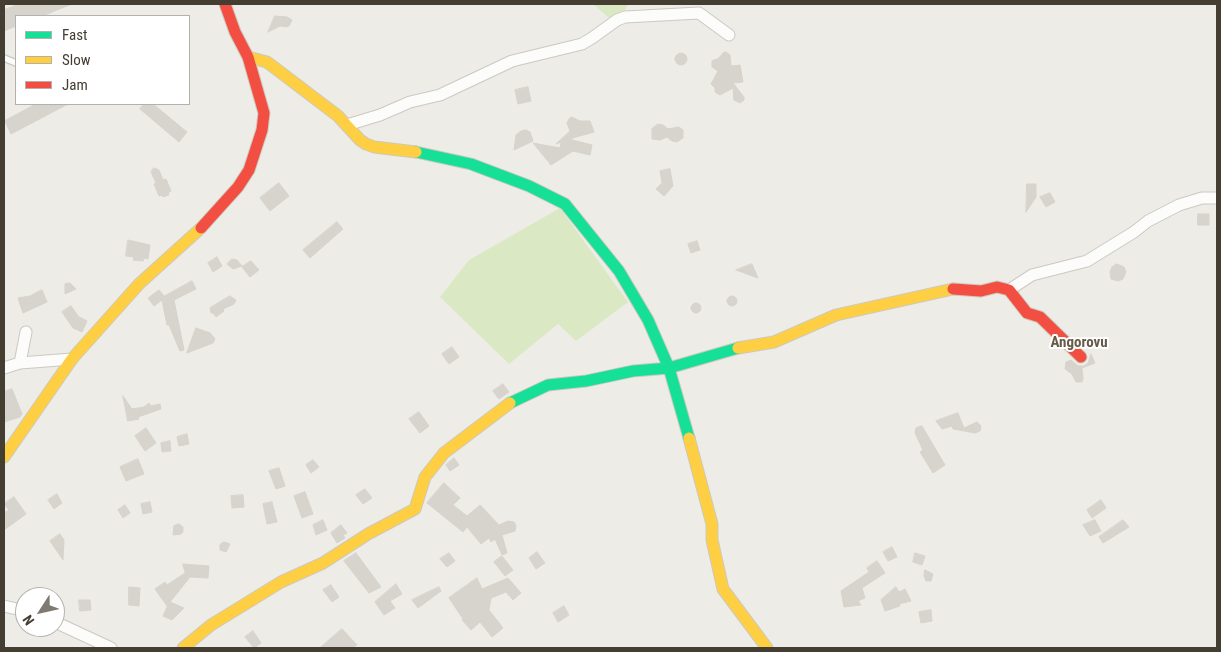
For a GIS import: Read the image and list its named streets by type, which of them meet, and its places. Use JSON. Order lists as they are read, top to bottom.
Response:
{
  "districts": ["Angorovu"],
  "legend": ["Fast", "Slow", "Jam"],
  "north": "bottom left"
}
